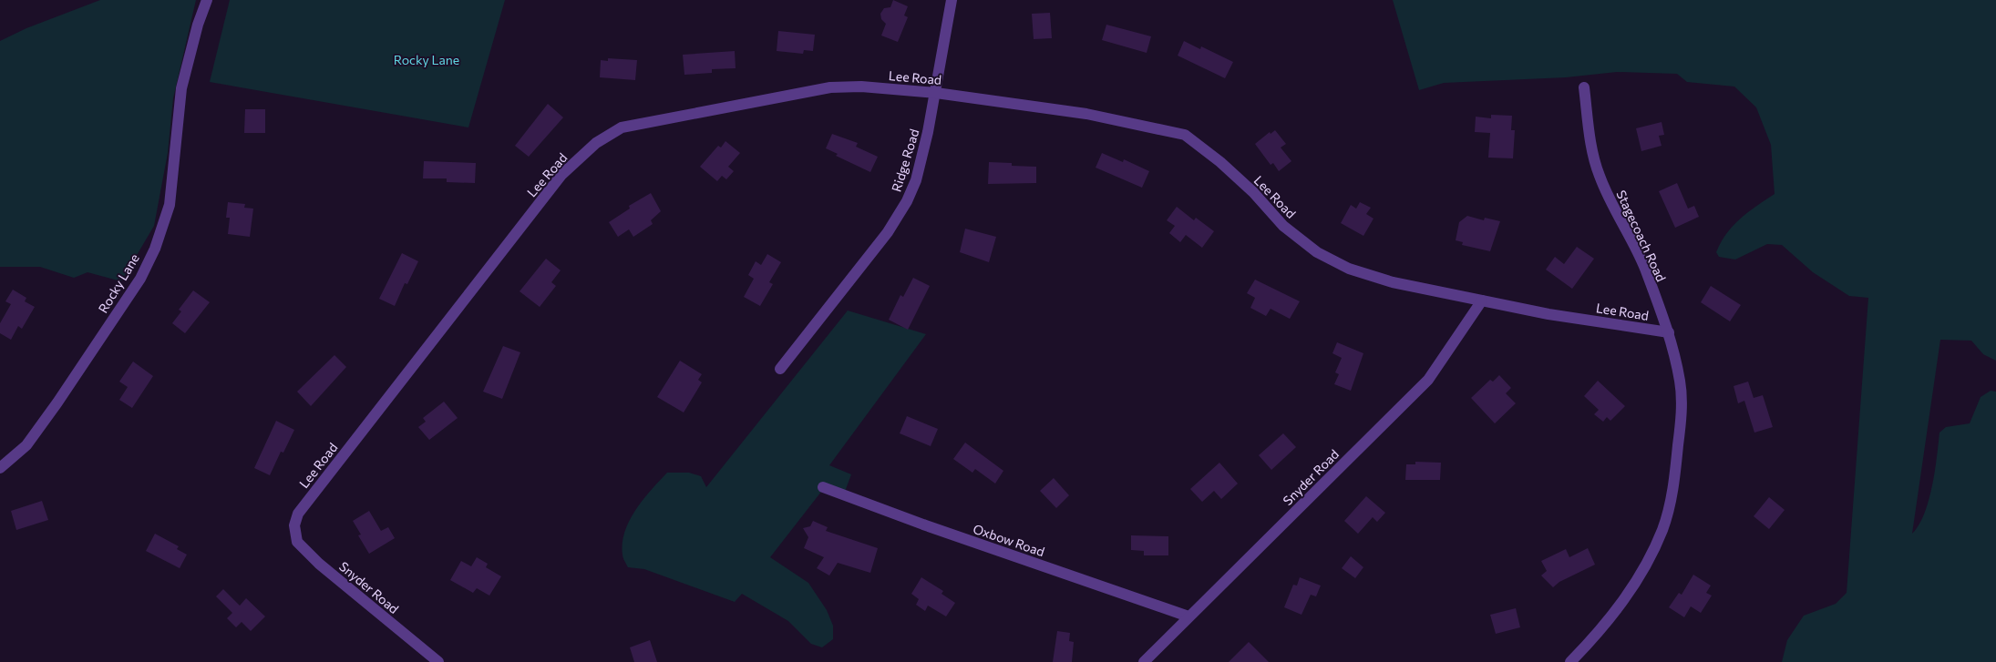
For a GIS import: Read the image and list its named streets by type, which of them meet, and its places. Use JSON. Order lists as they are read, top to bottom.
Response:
{
  "streets": {
    "street": [
      "Lee Road",
      "Ridge Road",
      "Stagecoach Road",
      "Rocky Lane",
      "Snyder Road",
      "Oxbow Road"
    ]
  },
  "crossings": [
    ["Lee Road", "Ridge Road"],
    ["Lee Road", "Stagecoach Road"],
    ["Lee Road", "Snyder Road"],
    ["Snyder Road", "Oxbow Road"]
  ],
  "parks": ["Rocky Lane"]
}
